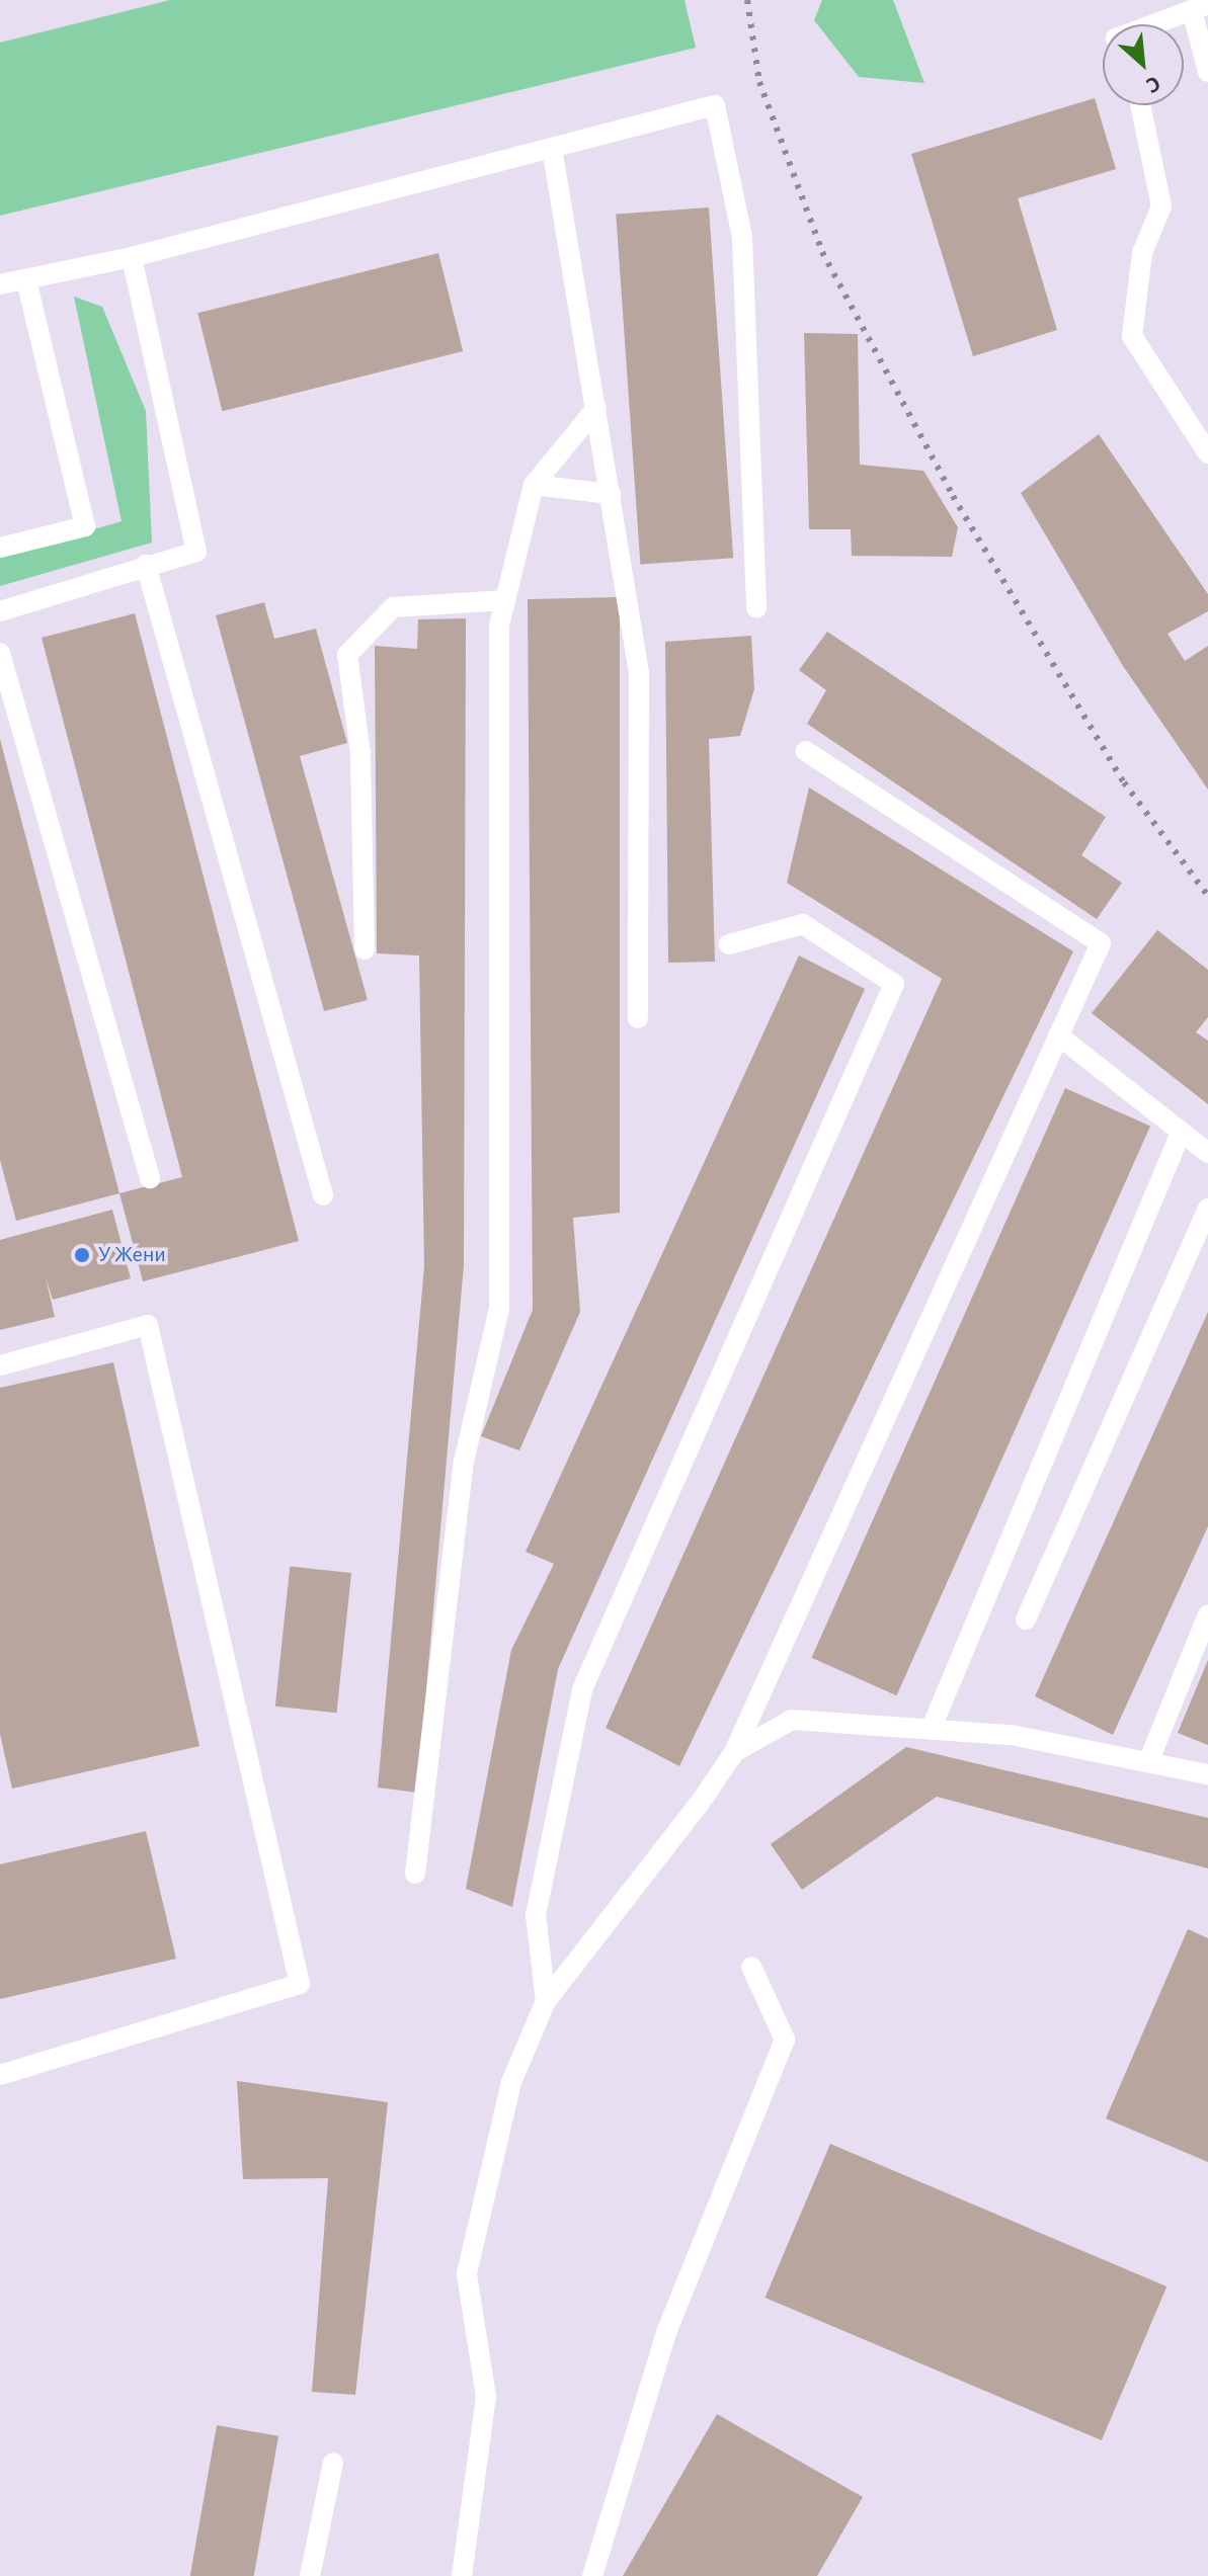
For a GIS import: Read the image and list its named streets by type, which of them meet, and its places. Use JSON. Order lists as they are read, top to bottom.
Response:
{
  "places": ["У Жени"],
  "north": "bottom right"
}
